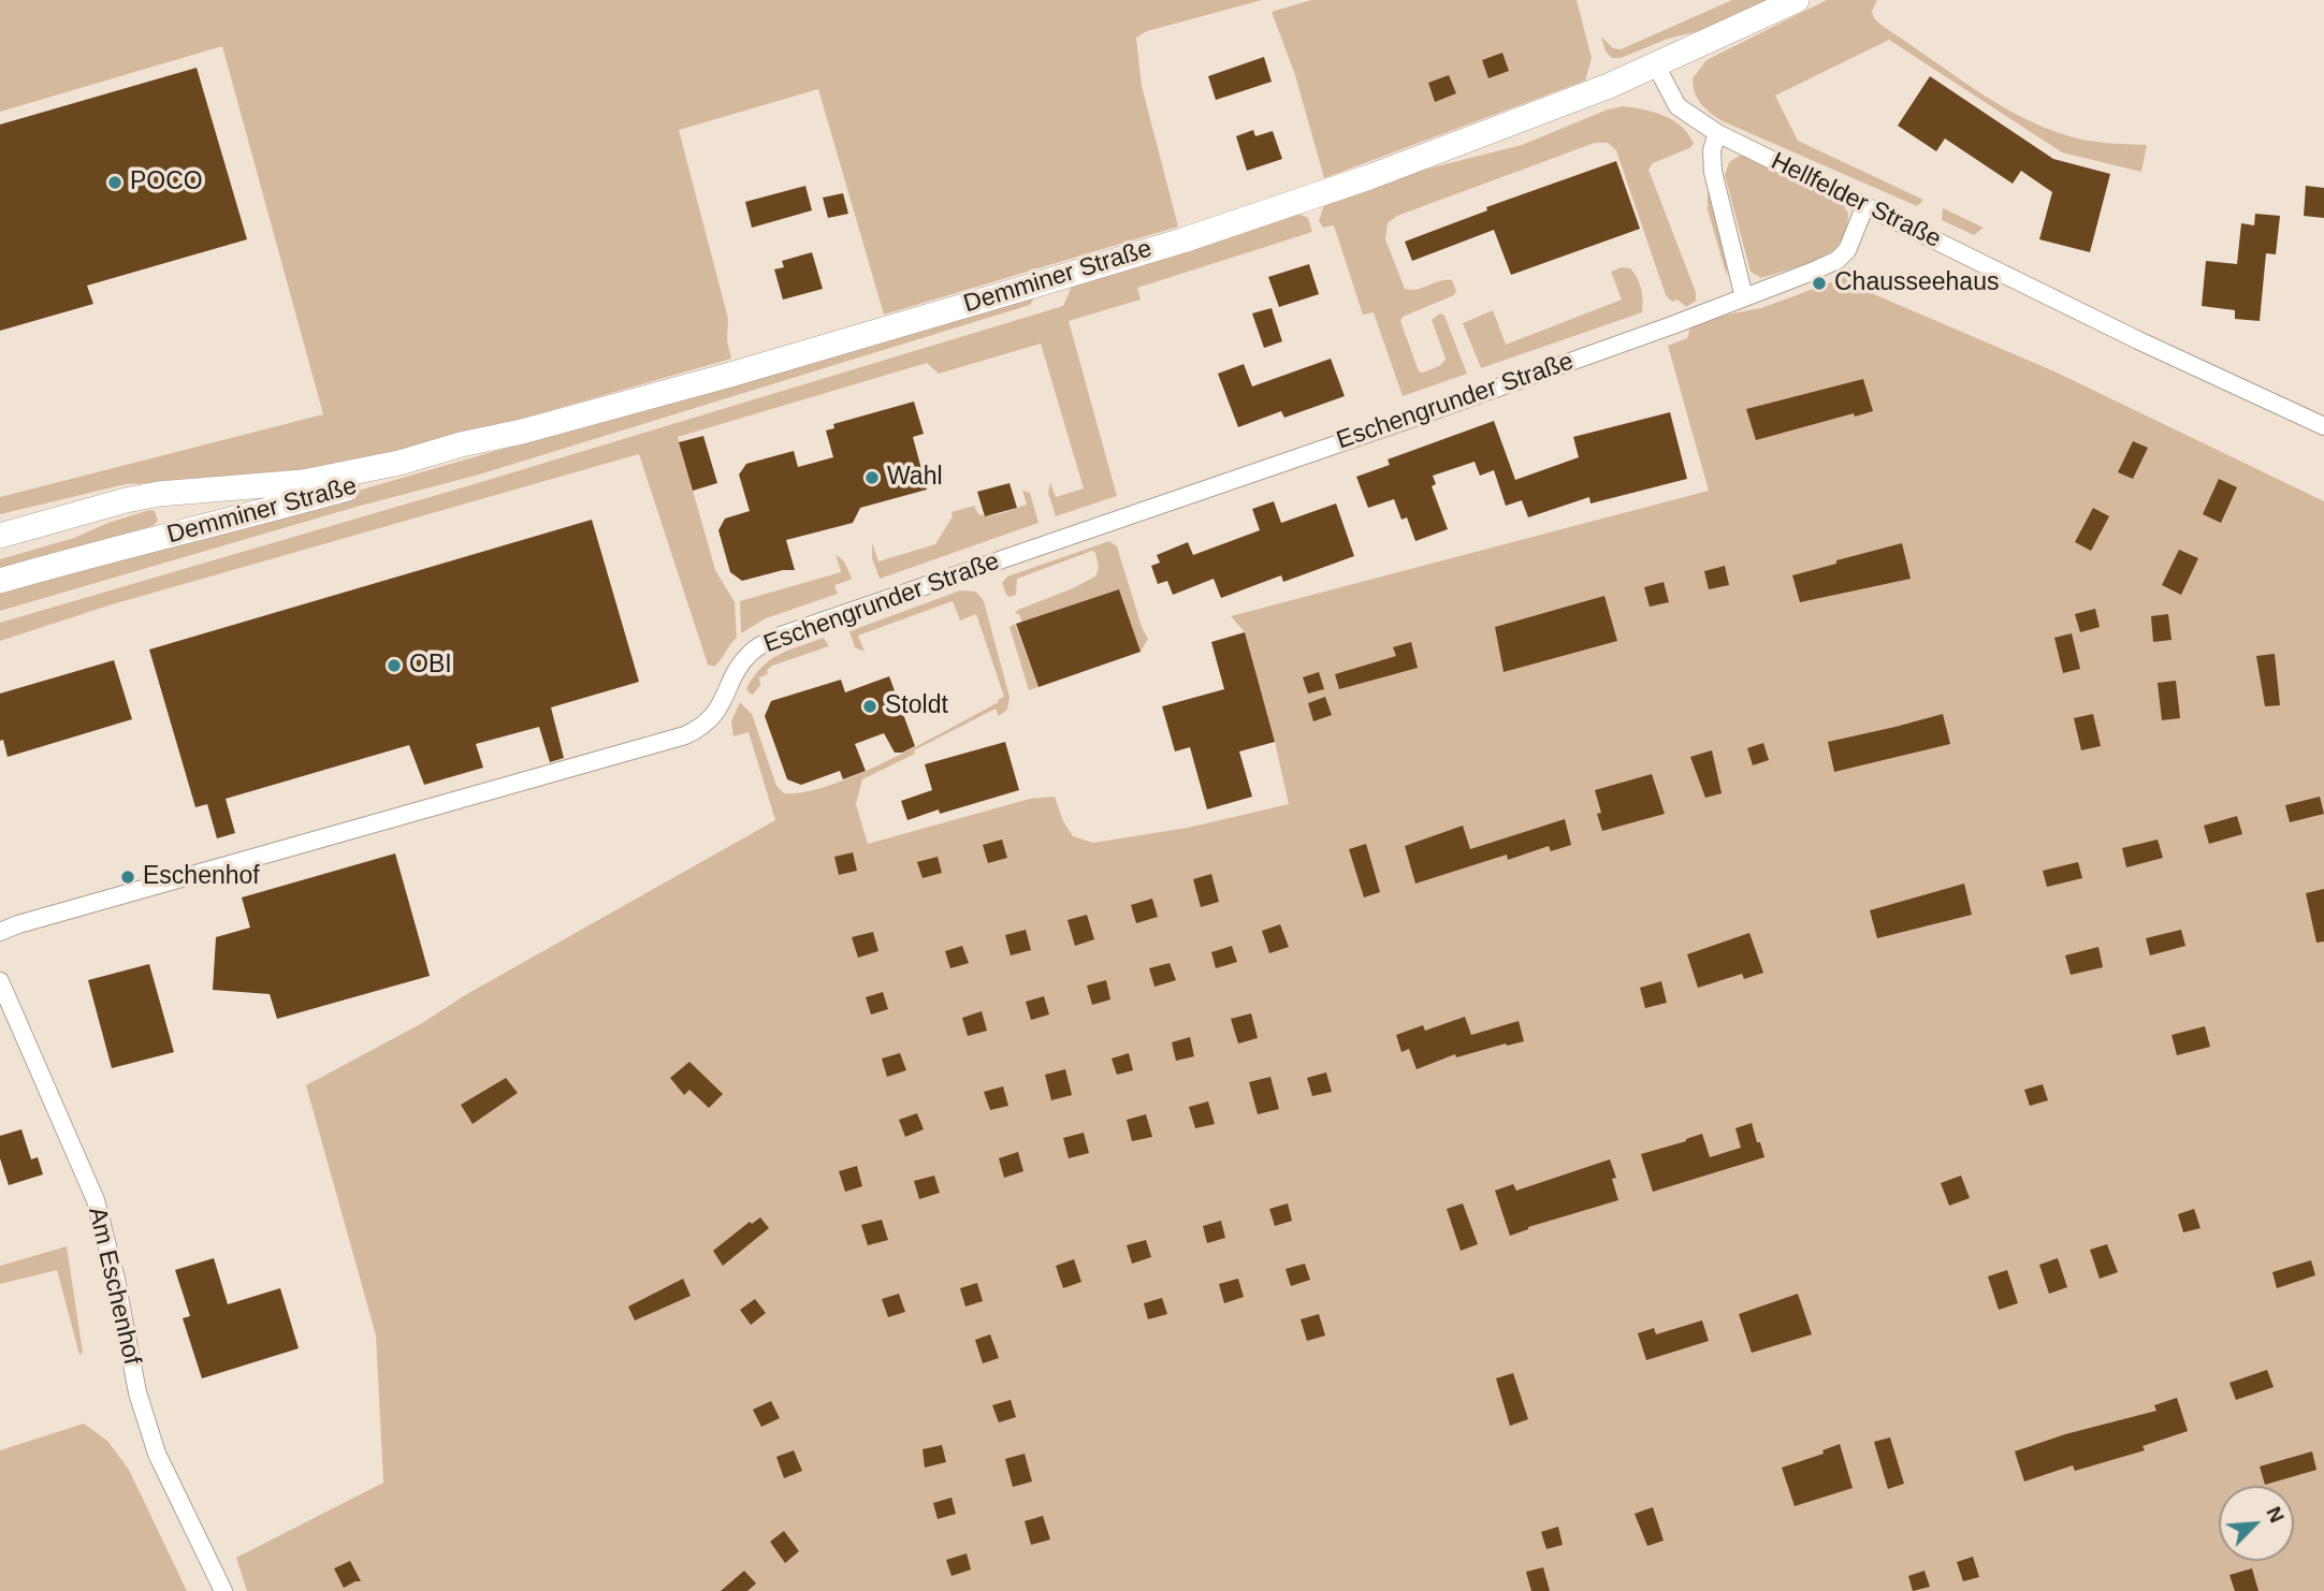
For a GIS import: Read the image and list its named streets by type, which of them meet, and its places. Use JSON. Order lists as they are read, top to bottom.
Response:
{
  "streets": {
    "main road": ["Demminer Straße"],
    "street": ["Hellfelder Straße", "Eschengrunder Straße", "Am Eschenhof"]
  },
  "crossings": [
    ["Hellfelder Straße", "Demminer Straße"],
    ["Hellfelder Straße", "Eschengrunder Straße"]
  ],
  "places": [
    "POCO",
    "Chausseehaus",
    "Wahl",
    "OBI",
    "Stoldt",
    "Eschenhof"
  ],
  "north": "top right"
}
